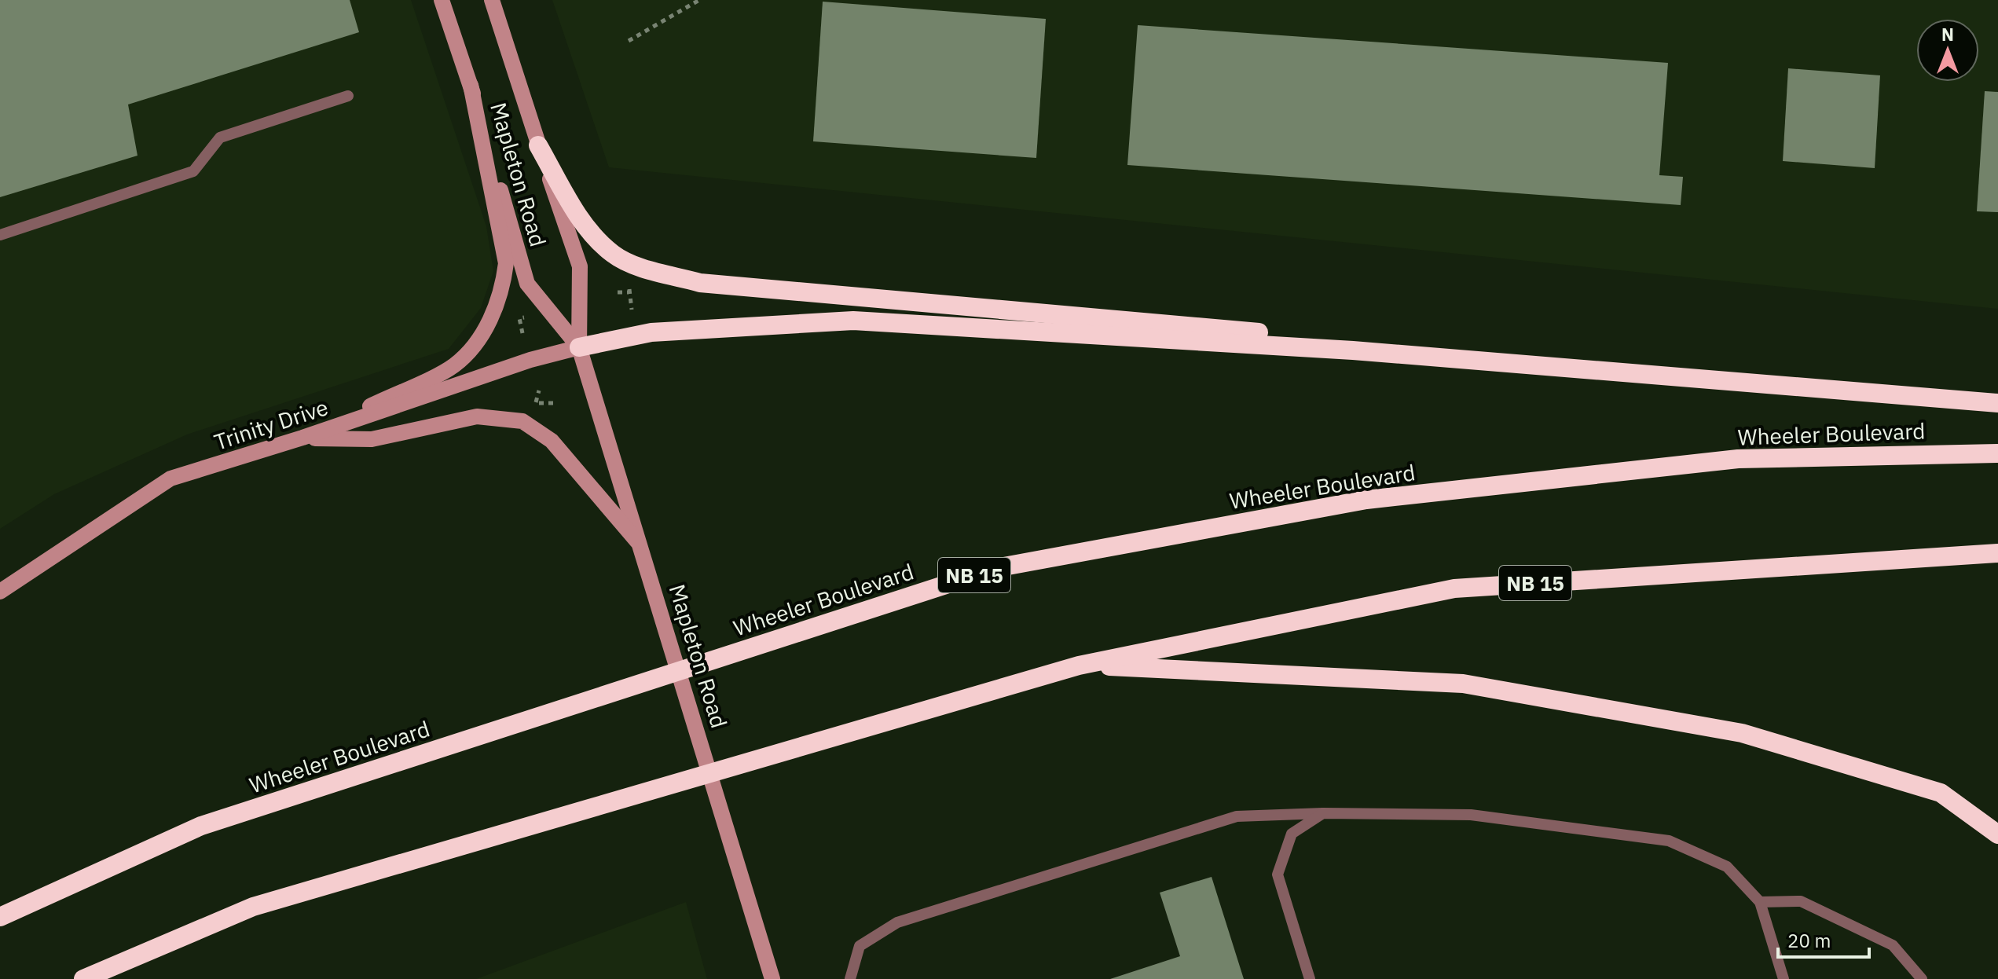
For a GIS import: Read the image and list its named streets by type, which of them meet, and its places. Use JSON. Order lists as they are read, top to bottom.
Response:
{
  "streets": {
    "highway": ["Wheeler Boulevard", "NB 15"],
    "main road": ["Mapleton Road", "Trinity Drive"]
  },
  "crossings": [
    ["Mapleton Road", "Trinity Drive"]
  ],
  "scale_bar": "20 m",
  "north": "top"
}
